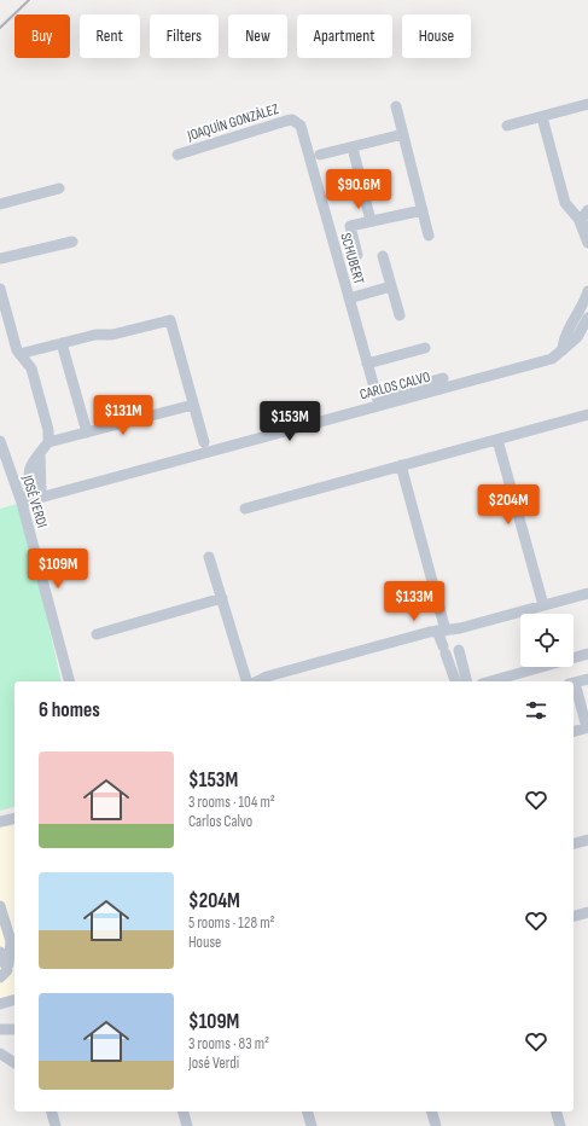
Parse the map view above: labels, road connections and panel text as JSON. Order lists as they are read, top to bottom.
{
  "streets": {
    "street": [
      "JOAQUÍN GONZÁLEZ",
      "SCHUBERT",
      "CARLOS CALVO",
      "JOSÉ VERDI"
    ]
  },
  "crossings": [
    ["JOAQUÍN GONZÁLEZ", "SCHUBERT"],
    ["SCHUBERT", "CARLOS CALVO"],
    ["CARLOS CALVO", "JOSÉ VERDI"]
  ],
  "page": {
    "chip": [
      "Buy",
      "Rent",
      "Filters",
      "New",
      "Apartment",
      "House"
    ],
    "price": [
      "$90.6M",
      "$131M",
      "$153M",
      "$204M",
      "$109M",
      "$133M"
    ],
    "heading": "6 homes",
    "list": [
      {
        "name": "$153M",
        "note": "3 rooms · 104 m² · Carlos Calvo"
      },
      {
        "name": "$204M",
        "note": "5 rooms · 128 m² · House"
      },
      {
        "name": "$109M",
        "note": "3 rooms · 83 m² · José Verdi"
      }
    ]
  }
}
